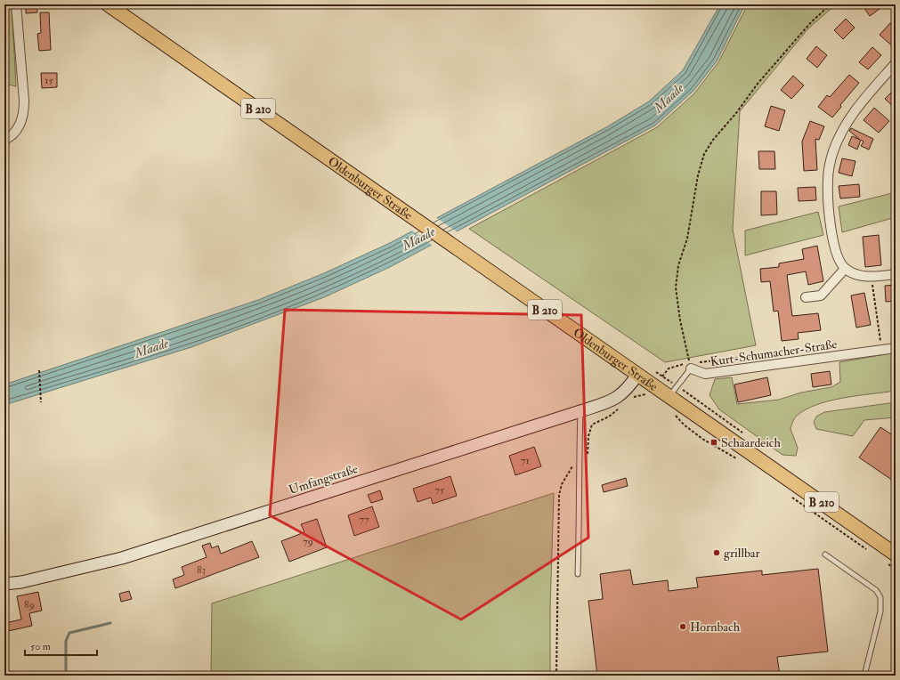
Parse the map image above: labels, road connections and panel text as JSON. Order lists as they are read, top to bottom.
{
  "streets": {
    "main road": ["B 210", "Oldenburger Straße"],
    "street": ["Kurt-Schumacher-Straße", "Umfangstraße"]
  },
  "crossings": [
    ["Oldenburger Straße", "Umfangstraße"]
  ],
  "water": ["Maade"],
  "places": {
    "transit": ["Schaardeich"],
    "other": ["grillbar", "Hornbach"]
  },
  "house_numbers": [
    "15",
    "71",
    "75",
    "77",
    "79",
    "83",
    "89"
  ],
  "scale_bar": "50 m"
}
